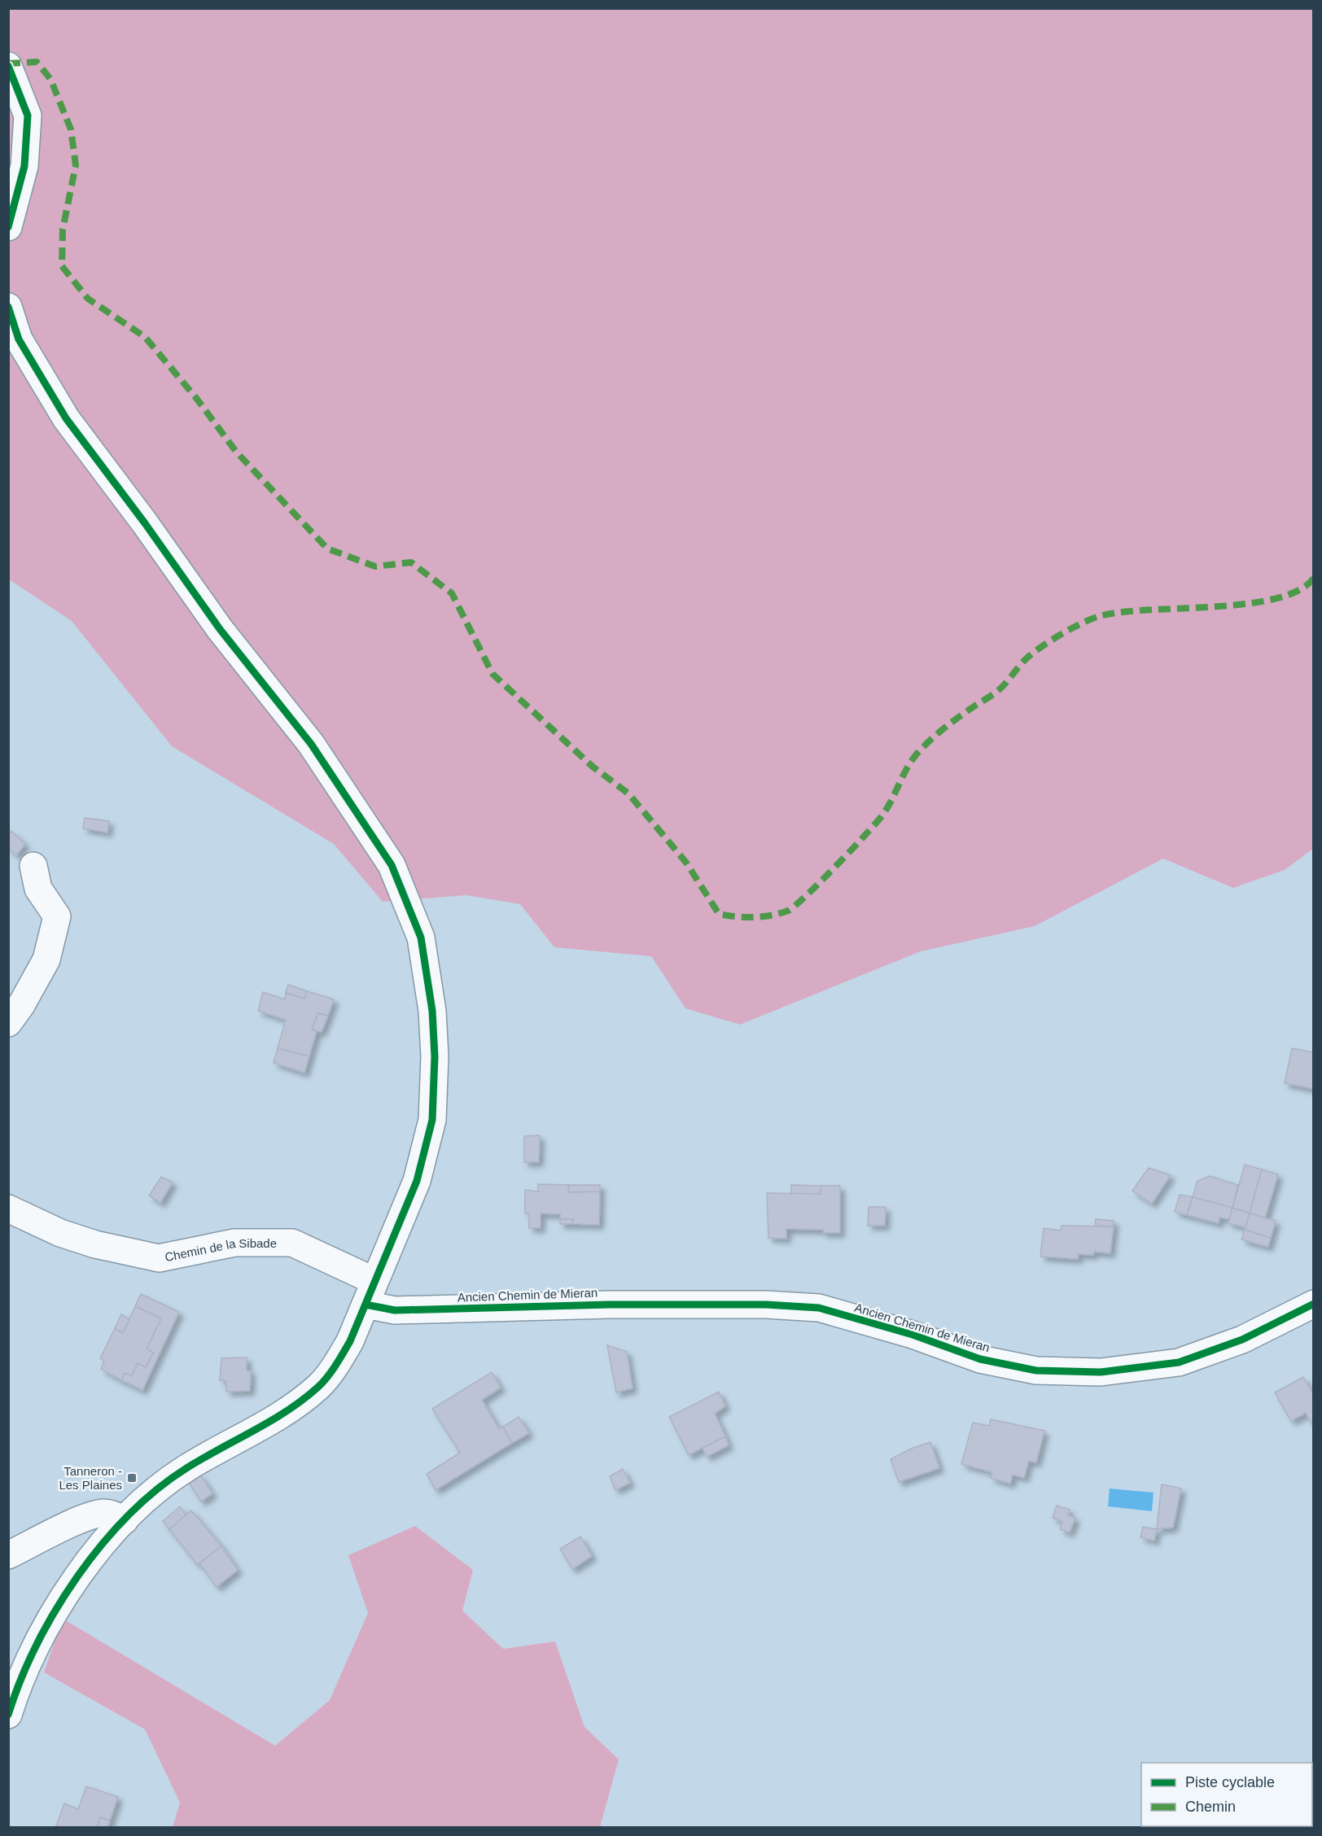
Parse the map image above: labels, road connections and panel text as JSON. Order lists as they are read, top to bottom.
{
  "streets": {
    "street": ["Chemin de la Sibade", "Ancien Chemin de Mieran"]
  },
  "crossings": [
    ["Chemin de la Sibade", "Ancien Chemin de Mieran"]
  ],
  "places": {
    "transit": ["Tanneron - Les Plaines"]
  },
  "legend": ["Piste cyclable", "Chemin"]
}
